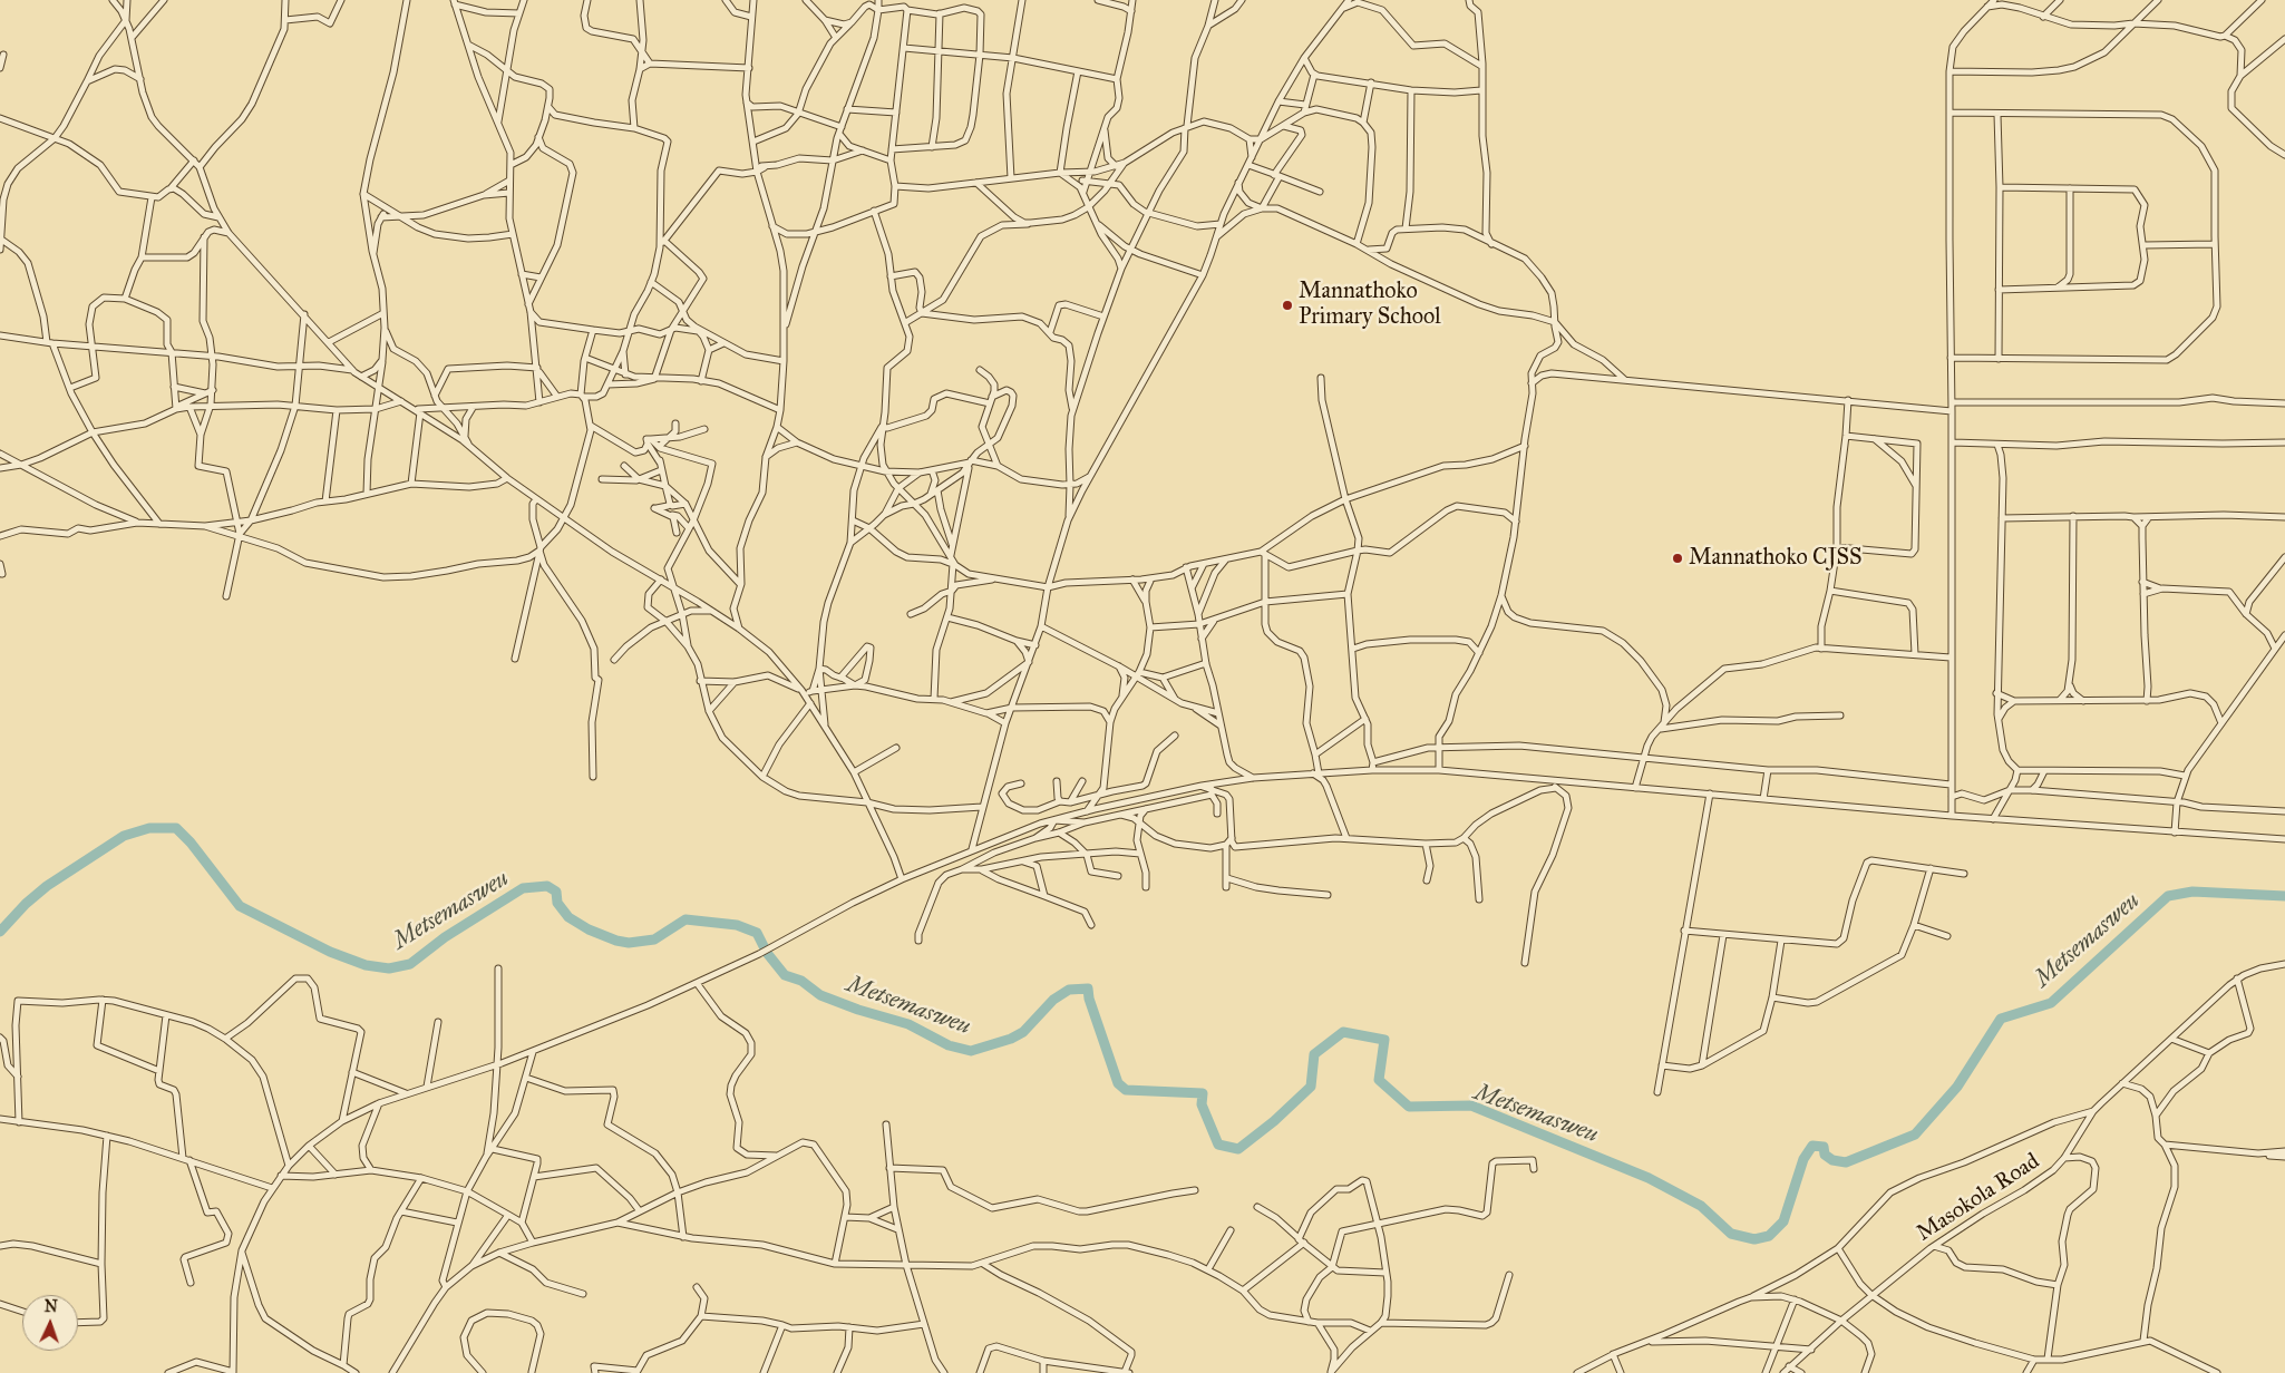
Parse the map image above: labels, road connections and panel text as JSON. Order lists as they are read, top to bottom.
{
  "streets": {
    "street": ["Masokola Road"]
  },
  "water": ["Metsemasweu"],
  "places": ["Mannathoko Primary School", "Mannathoko CJSS"],
  "north": "top"
}
